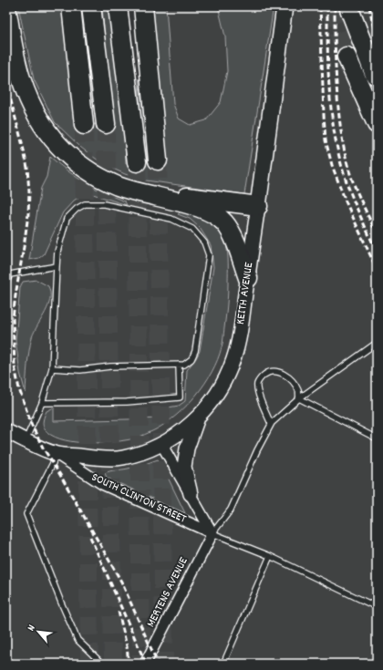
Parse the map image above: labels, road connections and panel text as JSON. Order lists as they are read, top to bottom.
{
  "streets": {
    "main road": ["KEITH AVENUE", "SOUTH CLINTON STREET"],
    "street": ["MERTENS AVENUE"]
  },
  "crossings": [
    ["KEITH AVENUE", "SOUTH CLINTON STREET"],
    ["SOUTH CLINTON STREET", "MERTENS AVENUE"]
  ],
  "north": "top left"
}
